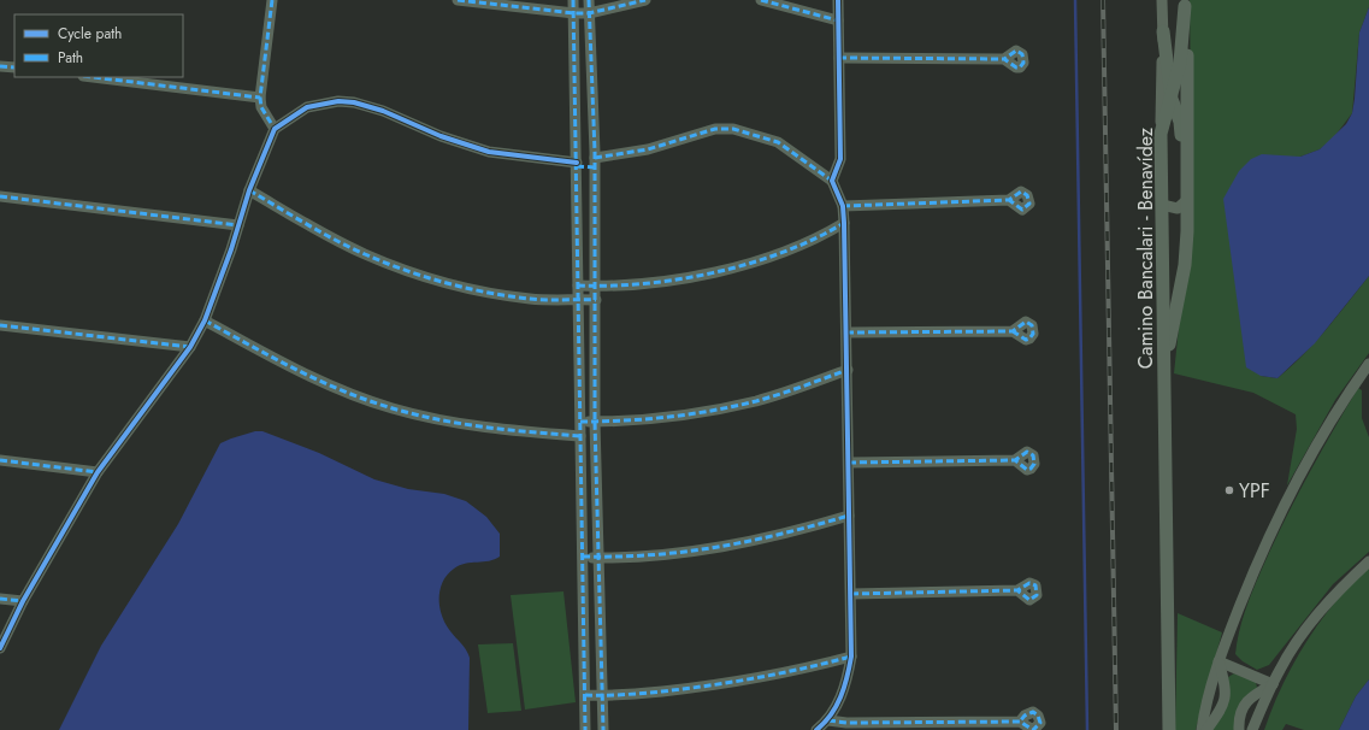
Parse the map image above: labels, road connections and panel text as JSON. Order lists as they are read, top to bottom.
{
  "streets": {
    "main road": ["Camino Bancalari - Benavídez"]
  },
  "places": ["YPF"],
  "legend": ["Cycle path", "Path"]
}
